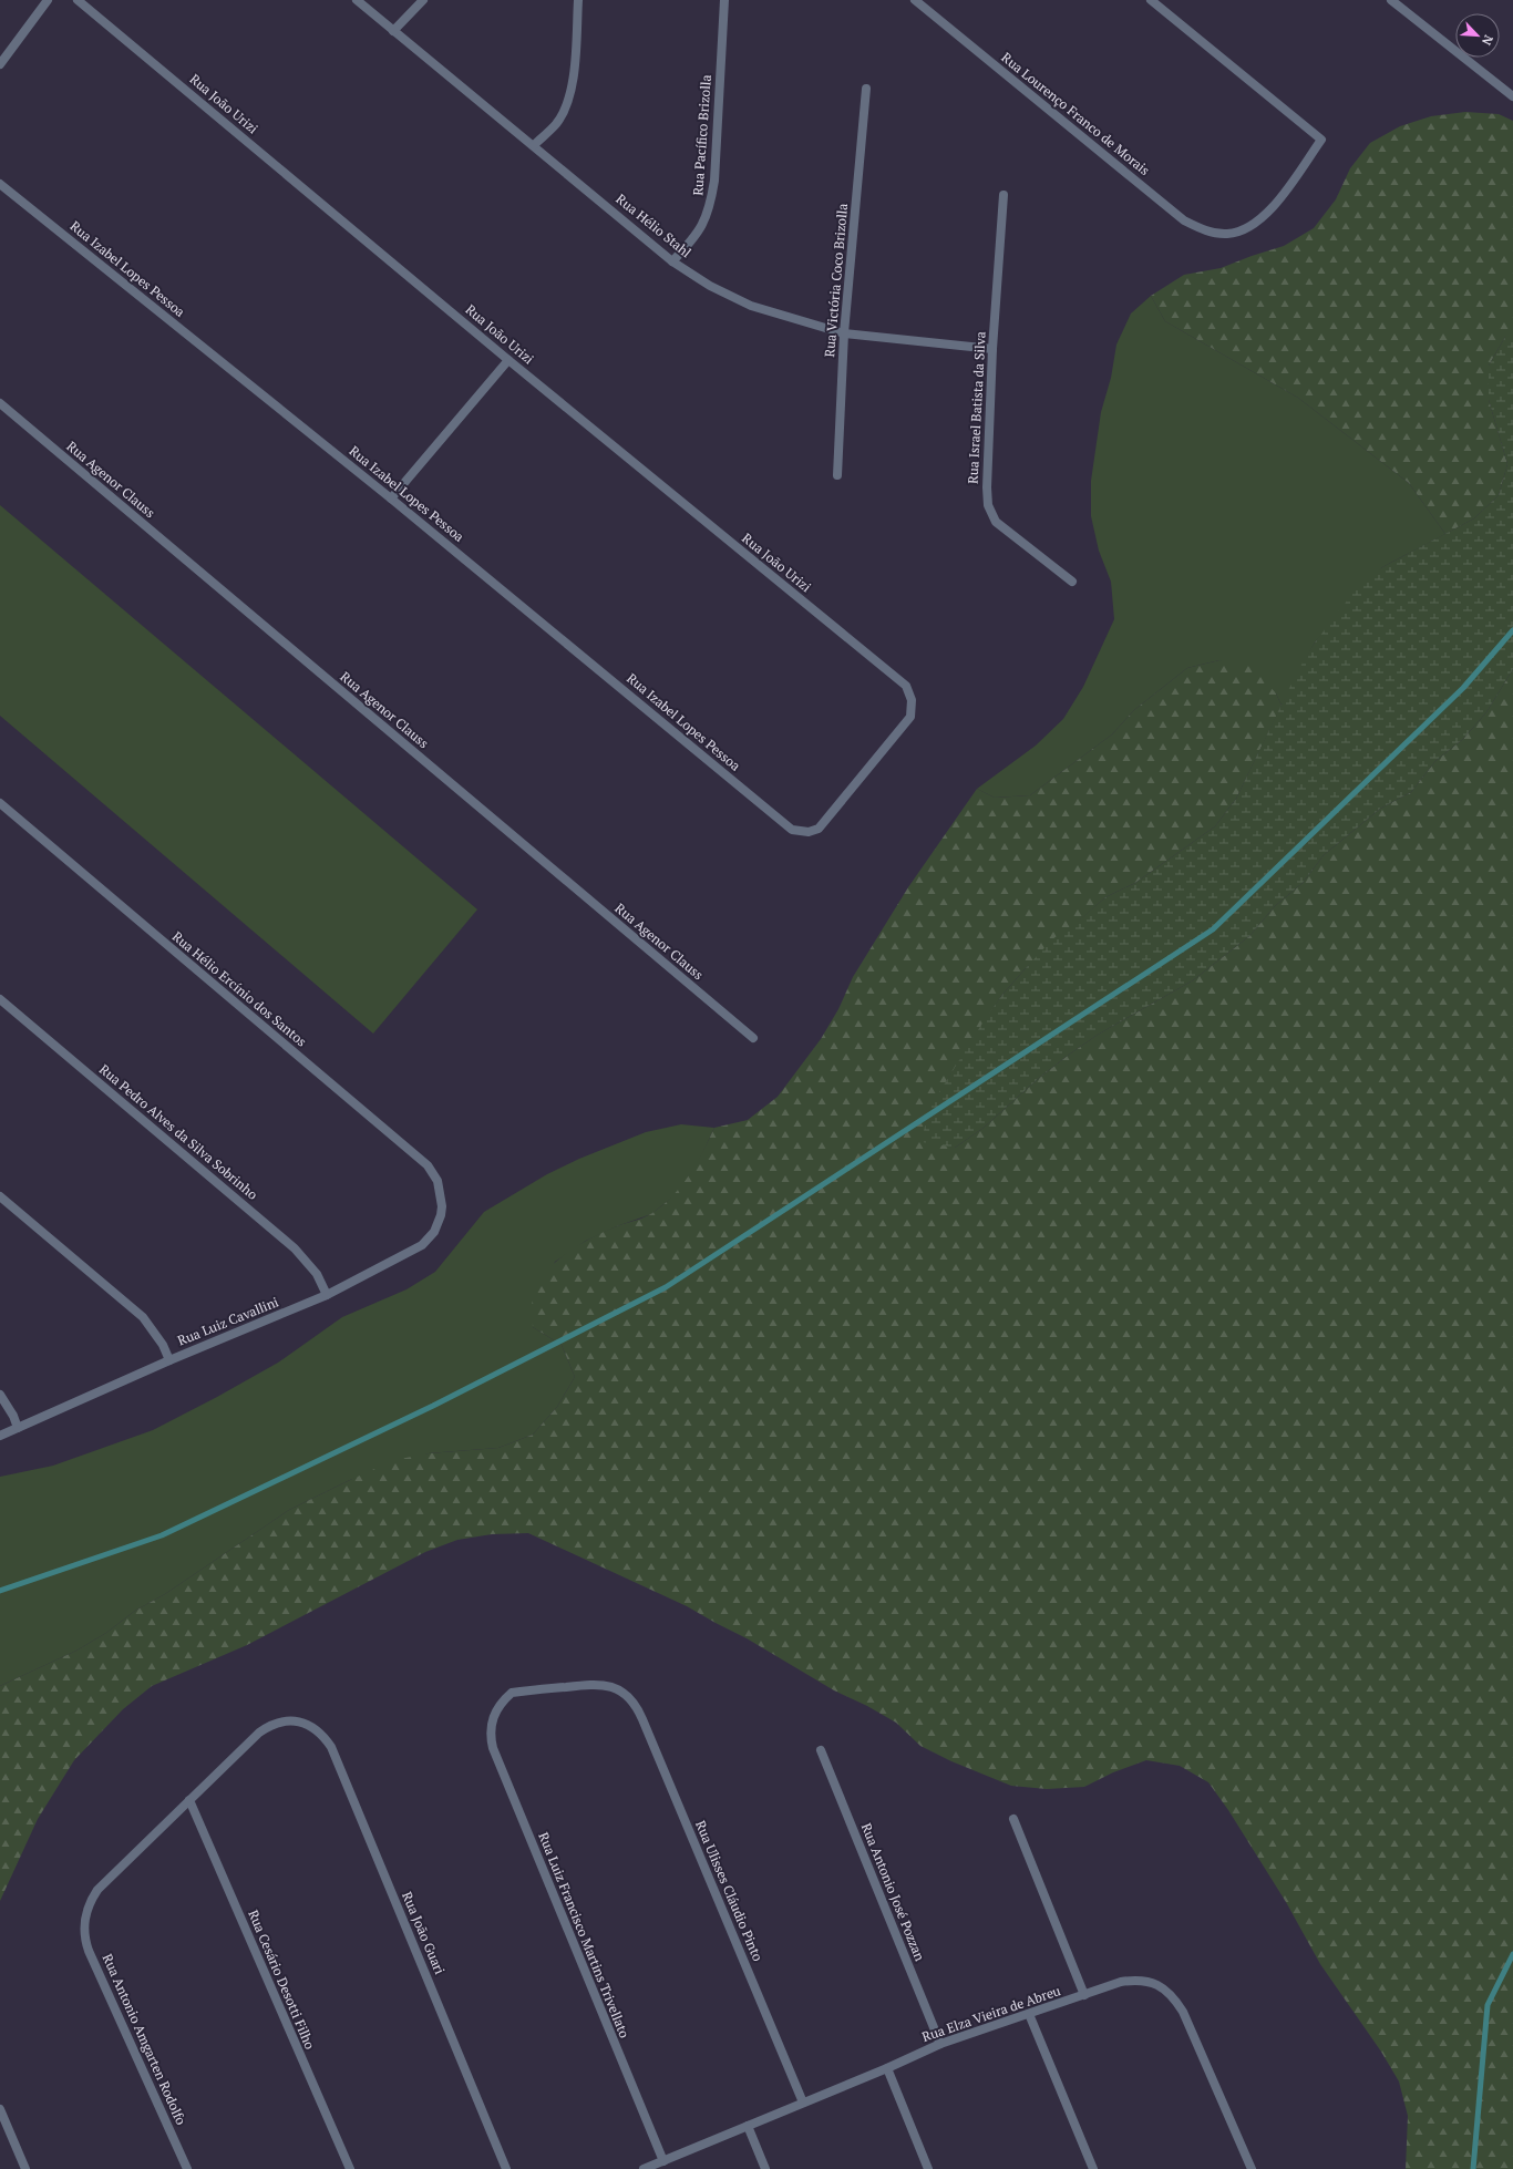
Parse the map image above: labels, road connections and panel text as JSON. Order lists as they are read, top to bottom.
{
  "streets": {
    "street": [
      "Rua João Urizi",
      "Rua Lourenço Franco de Morais",
      "Rua Pacífico Brizolla",
      "Rua Hélio Stahl",
      "Rua Izabel Lopes Pessoa",
      "Rua Victória Coco Brizolla",
      "Rua Israel Batista da Silva",
      "Rua Agenor Clauss",
      "Rua Hélio Ercínio dos Santos",
      "Rua Pedro Alves da Silva Sobrinho",
      "Rua Luiz Cavallini",
      "Rua Ulisses Cláudio Pinto",
      "Rua Antonio José Pozzan",
      "Rua João Guari",
      "Rua Luiz Francisco Martins Trivellato",
      "Rua Cesário Desotti Filho",
      "Rua Elza Vieira de Abreu",
      "Rua Antonio Amgarten Rodolfo"
    ]
  },
  "crossings": [
    ["Rua João Urizi", "Rua Izabel Lopes Pessoa"],
    ["Rua Pacífico Brizolla", "Rua Hélio Stahl"],
    ["Rua Hélio Stahl", "Rua Victória Coco Brizolla"],
    ["Rua Hélio Stahl", "Rua Israel Batista da Silva"],
    ["Rua Hélio Ercínio dos Santos", "Rua Luiz Cavallini"],
    ["Rua Pedro Alves da Silva Sobrinho", "Rua Luiz Cavallini"],
    ["Rua Ulisses Cláudio Pinto", "Rua Luiz Francisco Martins Trivellato"],
    ["Rua Ulisses Cláudio Pinto", "Rua Elza Vieira de Abreu"],
    ["Rua Antonio José Pozzan", "Rua Elza Vieira de Abreu"],
    ["Rua João Guari", "Rua Cesário Desotti Filho"],
    ["Rua João Guari", "Rua Antonio Amgarten Rodolfo"],
    ["Rua Luiz Francisco Martins Trivellato", "Rua Elza Vieira de Abreu"],
    ["Rua Cesário Desotti Filho", "Rua Antonio Amgarten Rodolfo"]
  ],
  "north": "bottom right"
}
